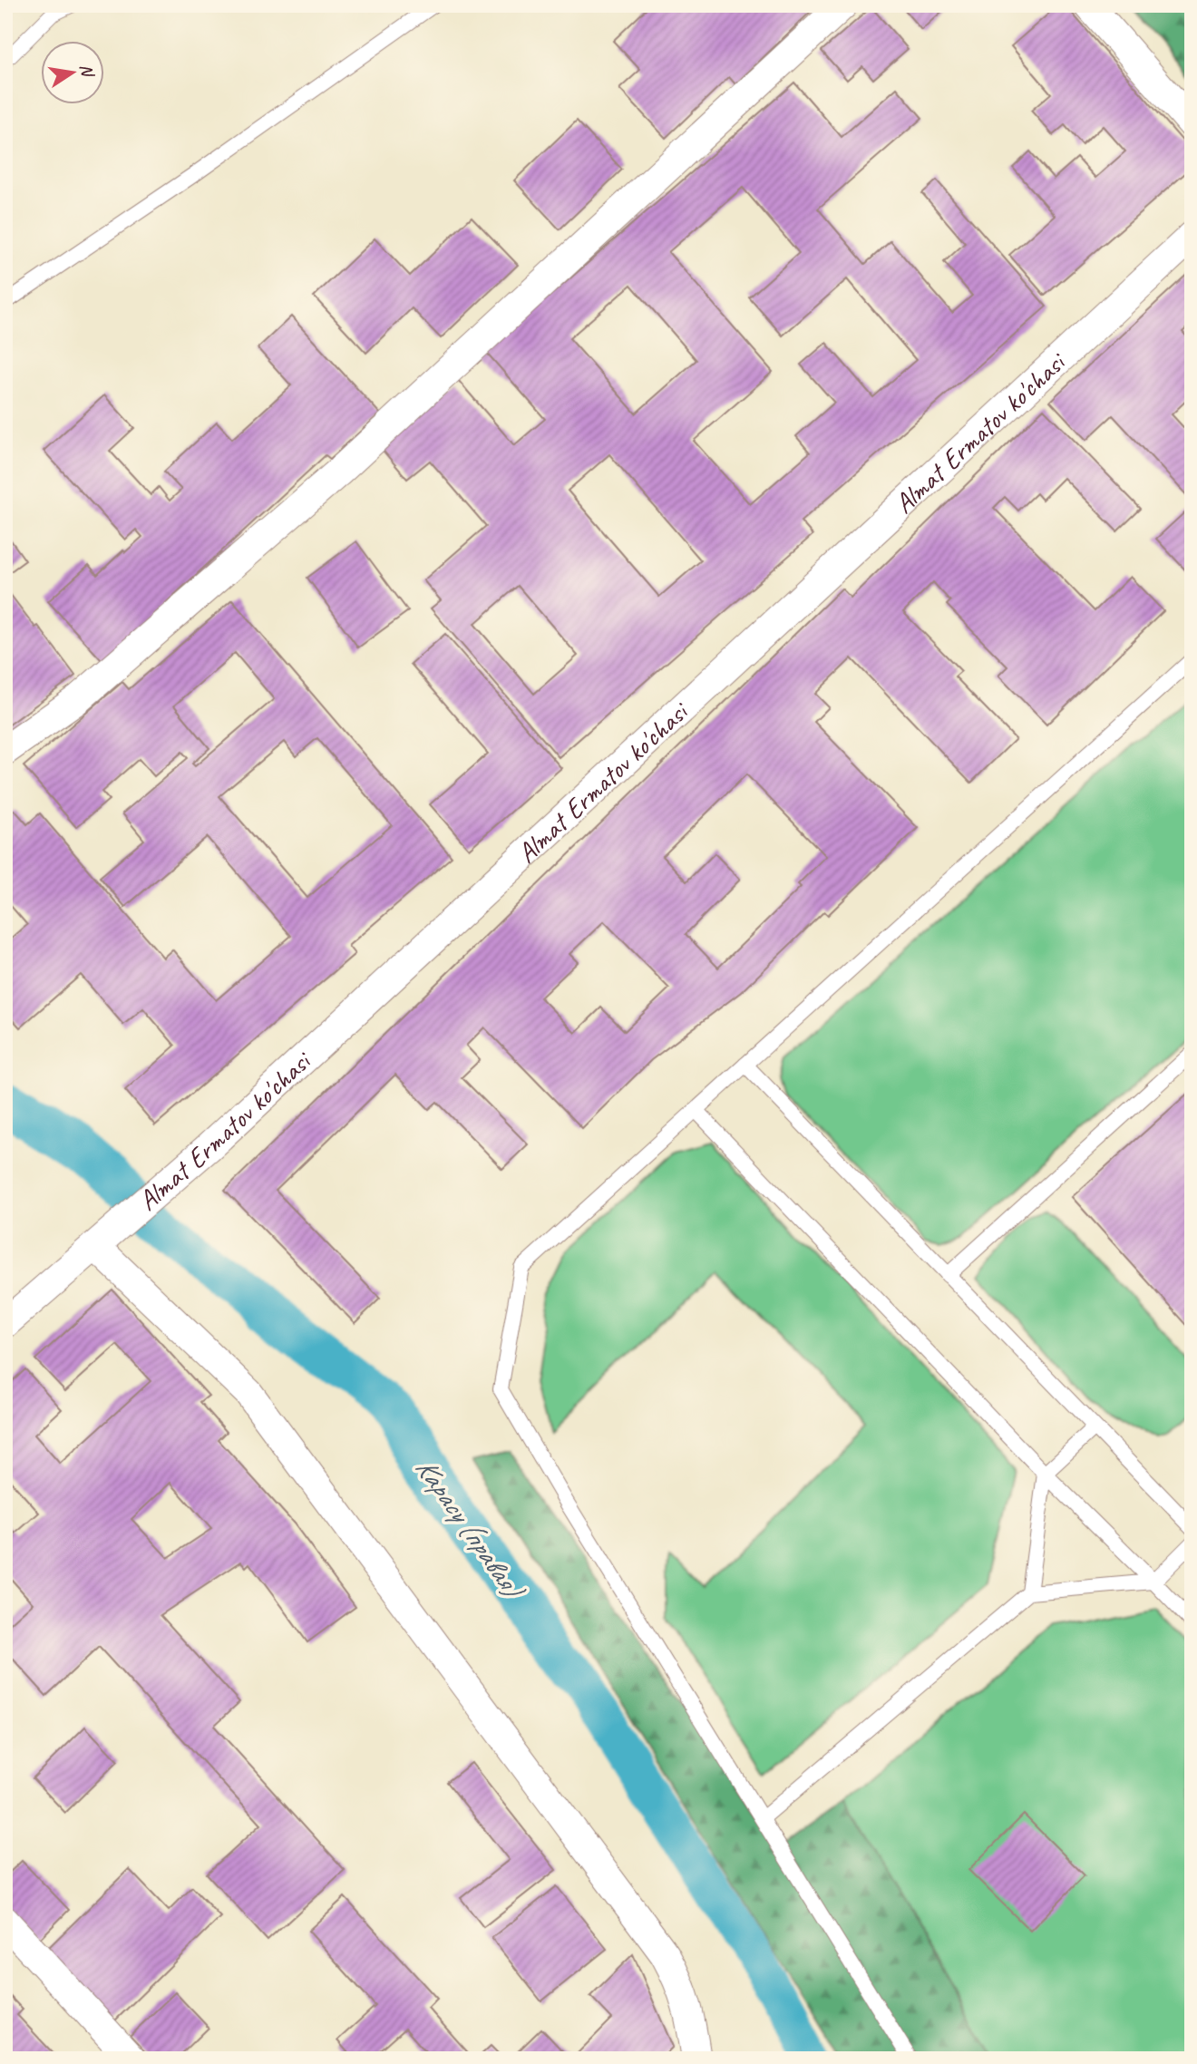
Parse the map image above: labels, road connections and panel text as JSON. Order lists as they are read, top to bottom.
{
  "streets": {
    "street": ["Almat Ermatov ko'chasi"]
  },
  "water": ["Карасу (правая)"],
  "north": "right"
}
